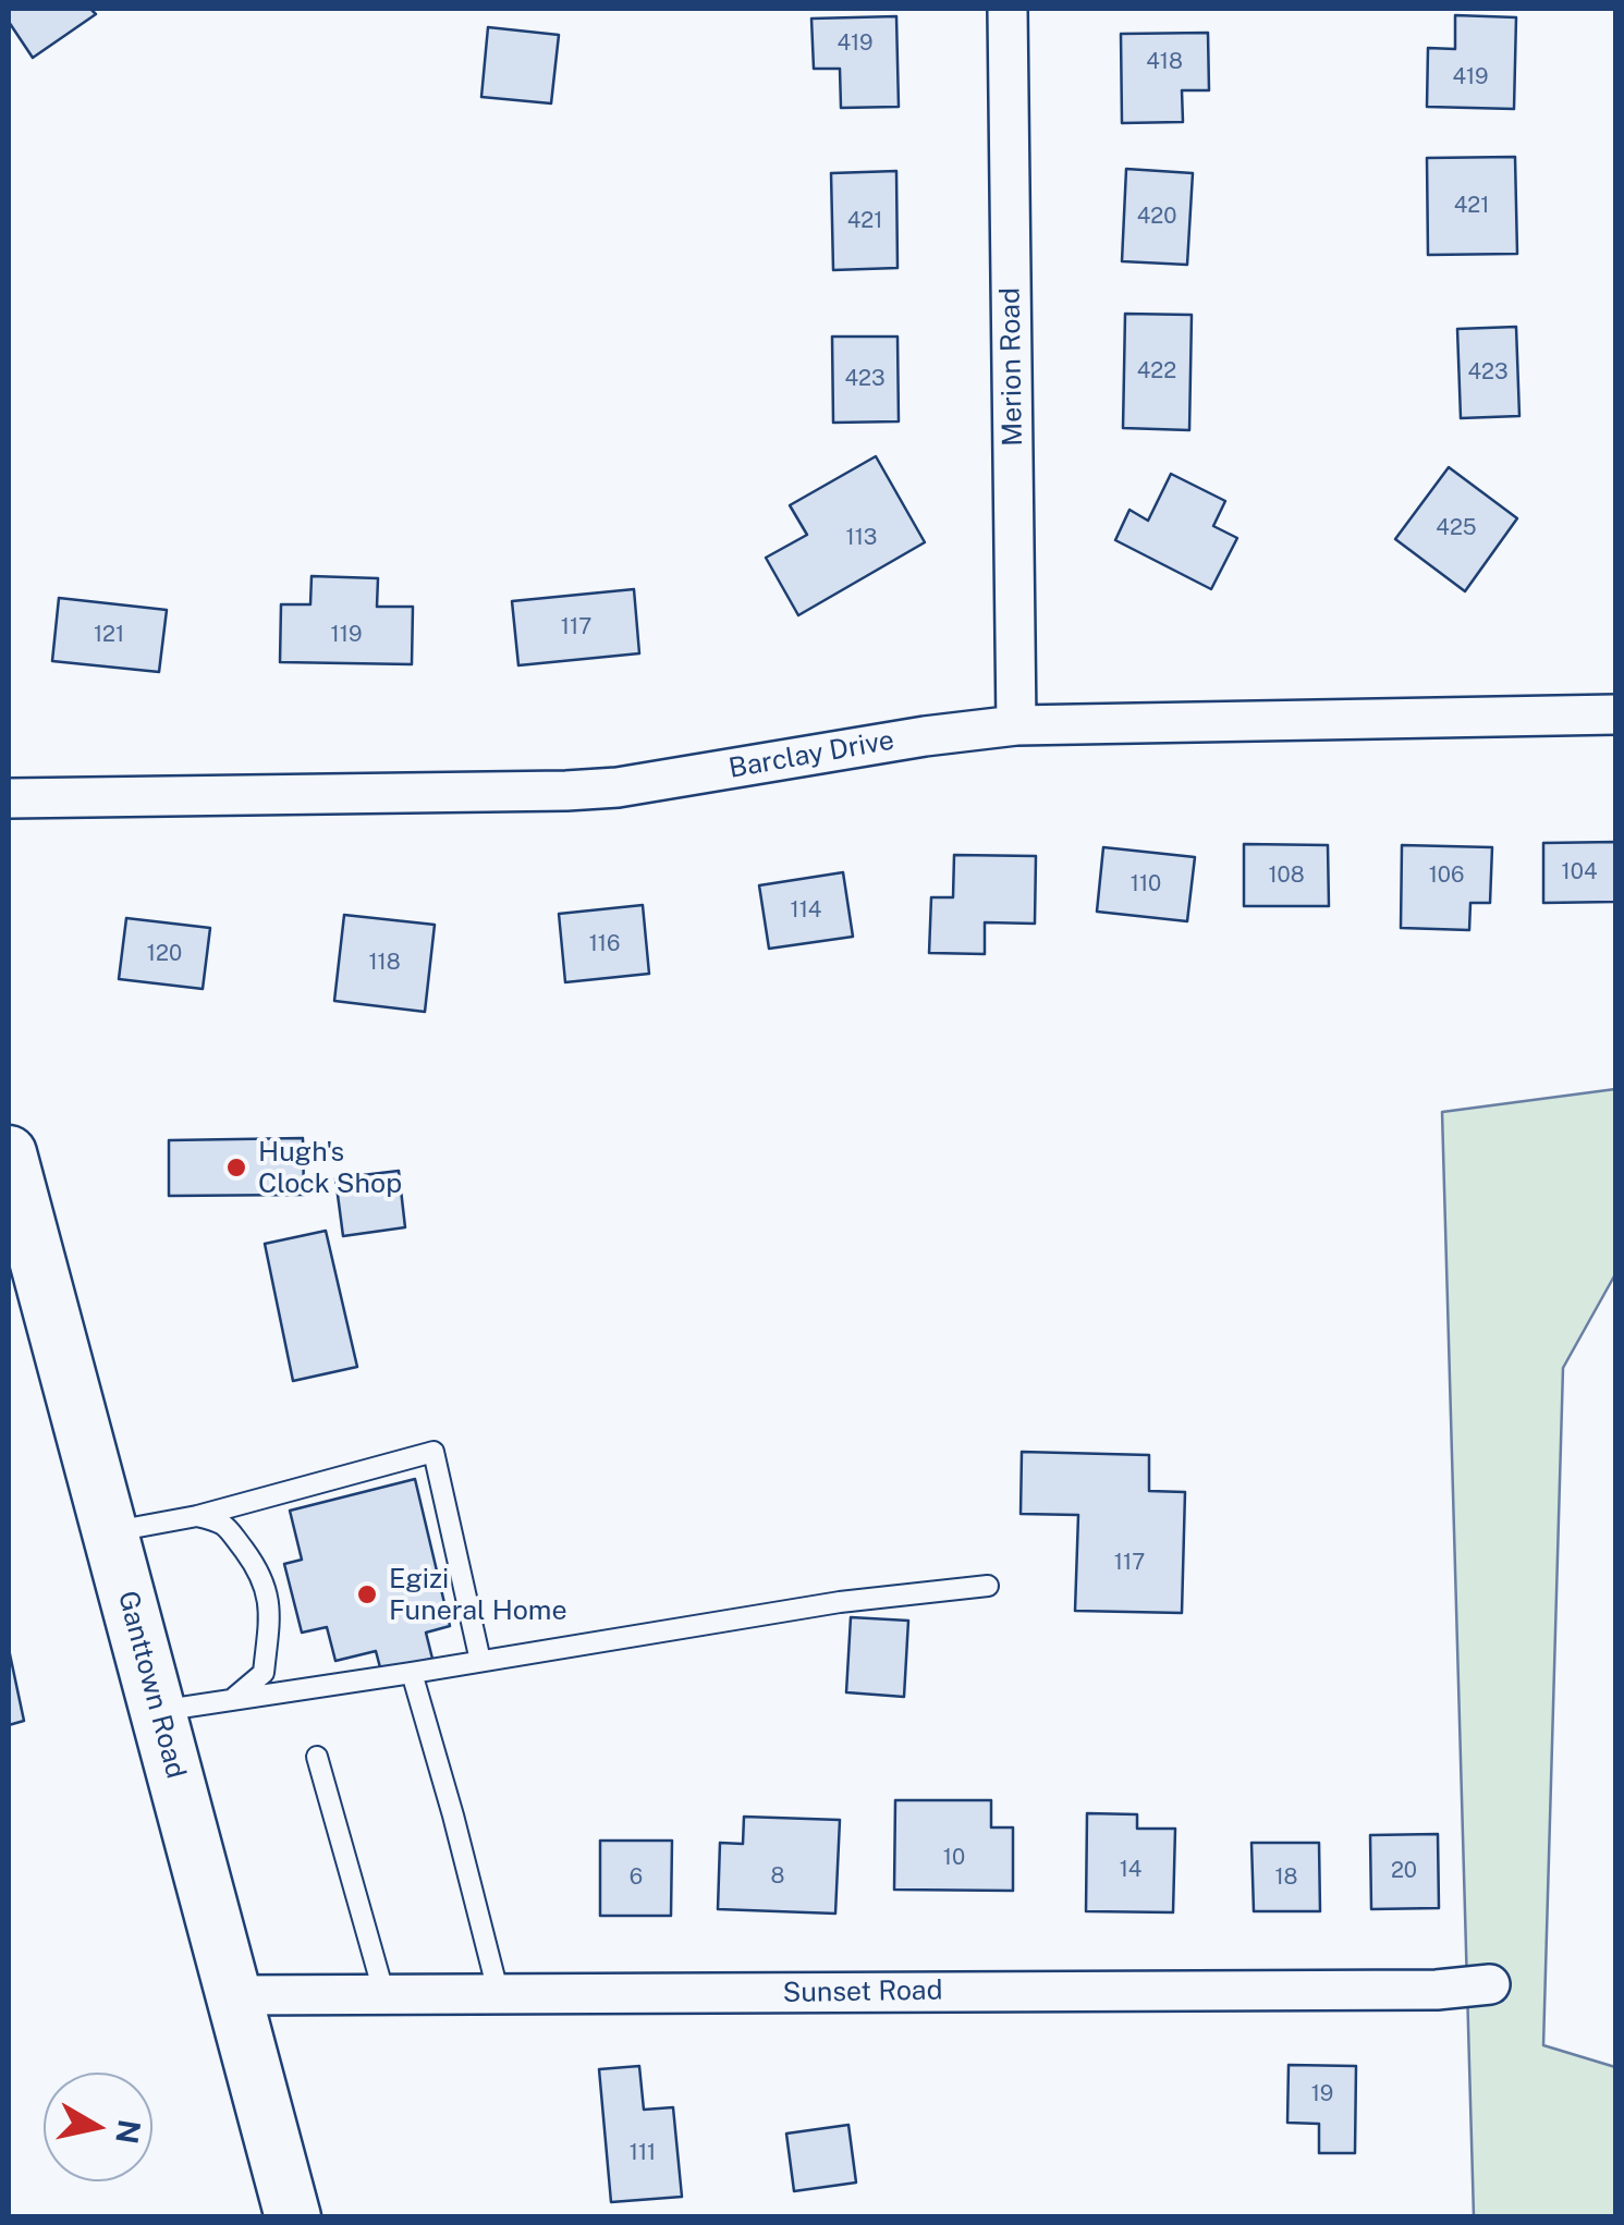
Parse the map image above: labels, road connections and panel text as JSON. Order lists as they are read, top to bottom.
{
  "streets": {
    "street": [
      "Merion Road",
      "Barclay Drive",
      "Ganttown Road",
      "Sunset Road"
    ]
  },
  "crossings": [
    ["Merion Road", "Barclay Drive"],
    ["Ganttown Road", "Sunset Road"]
  ],
  "places": ["Hugh's Clock Shop", "Egizi Funeral Home"],
  "house_numbers": [
    "419",
    "418",
    "419",
    "421",
    "420",
    "421",
    "422",
    "423",
    "423",
    "425",
    "113",
    "117",
    "121",
    "119",
    "104",
    "108",
    "106",
    "110",
    "114",
    "116",
    "120",
    "118",
    "117",
    "10",
    "14",
    "20",
    "8",
    "6",
    "18",
    "19",
    "111"
  ],
  "north": "right"
}
